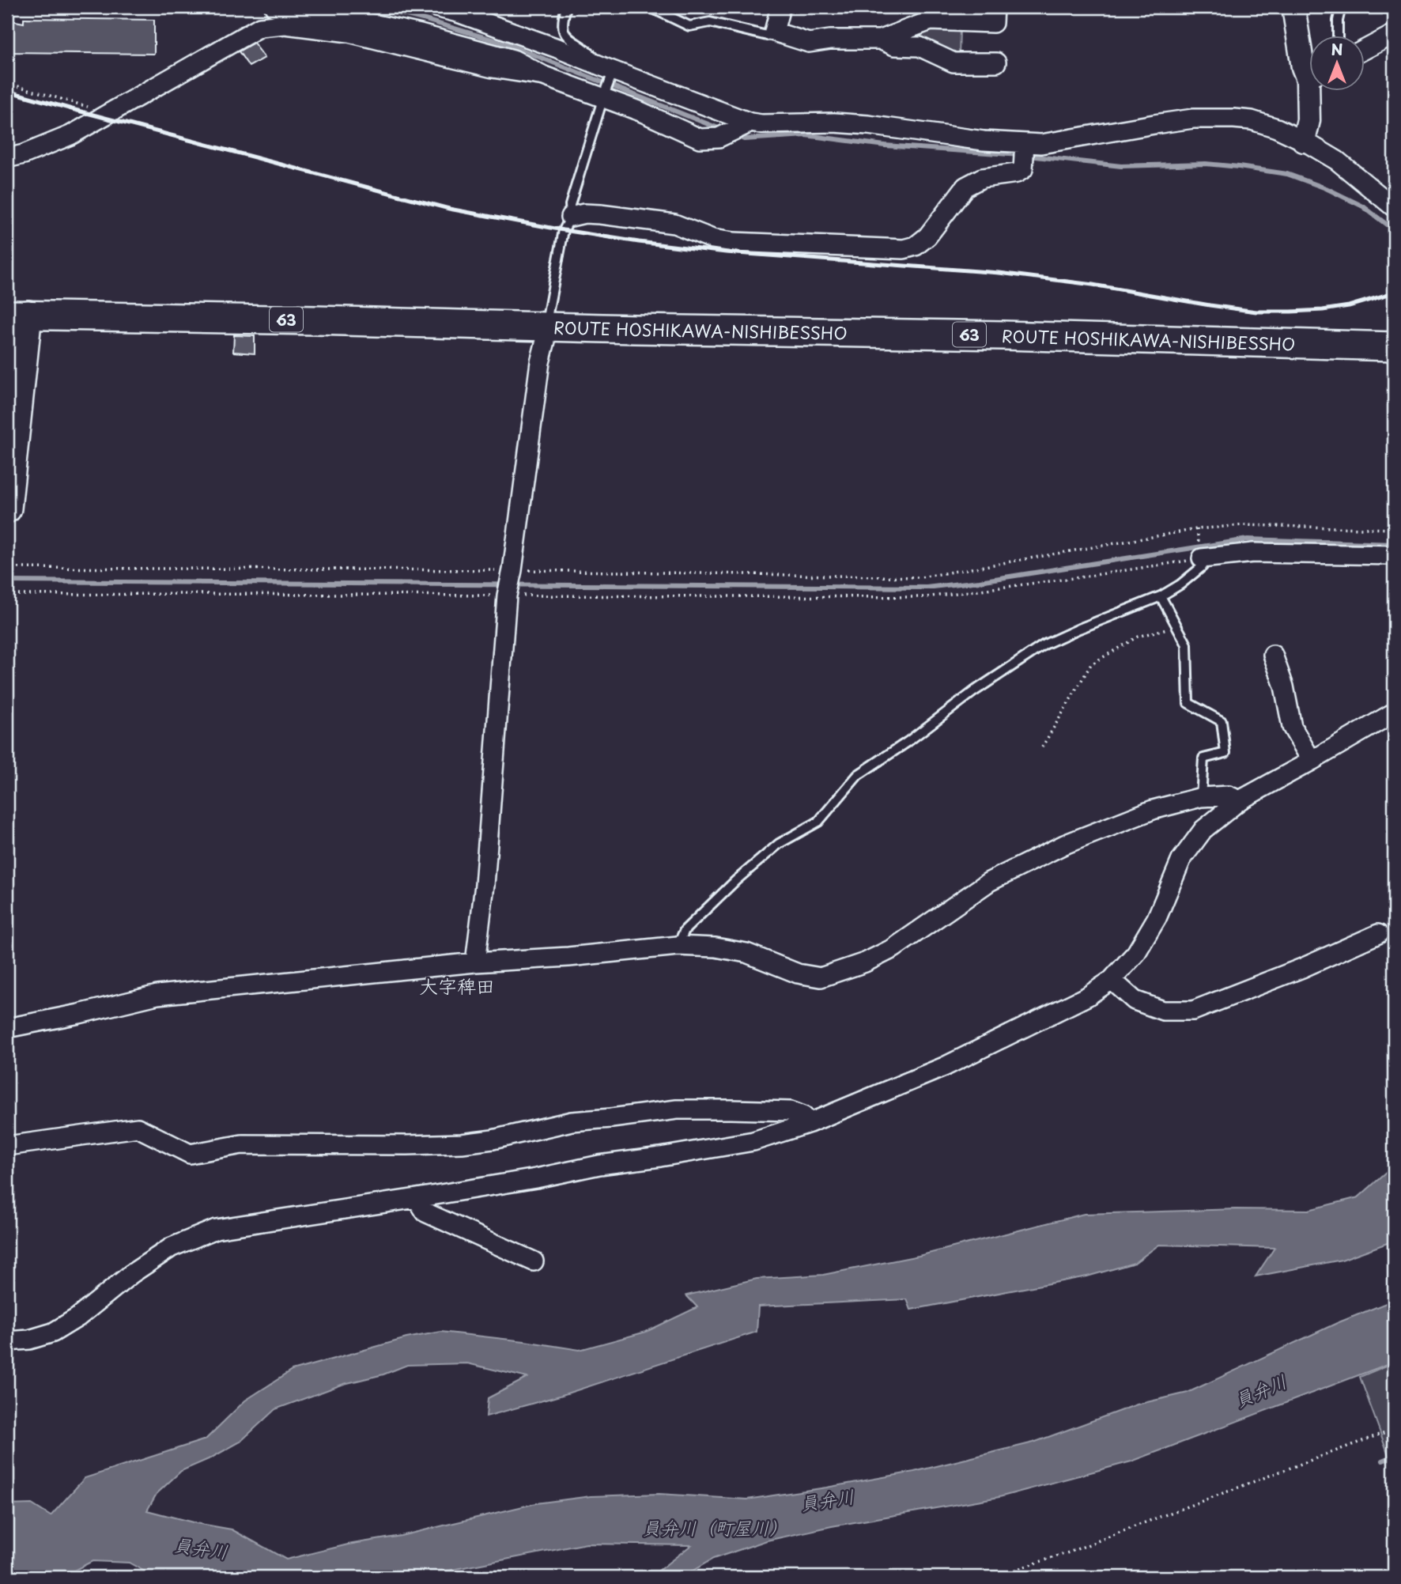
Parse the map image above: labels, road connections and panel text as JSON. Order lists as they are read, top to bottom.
{
  "streets": {
    "main road": ["63", "ROUTE HOSHIKAWA-NISHIBESSHO"]
  },
  "districts": ["大字稗田"],
  "water": ["員弁川", "員弁川（町屋川）"],
  "north": "top"
}
